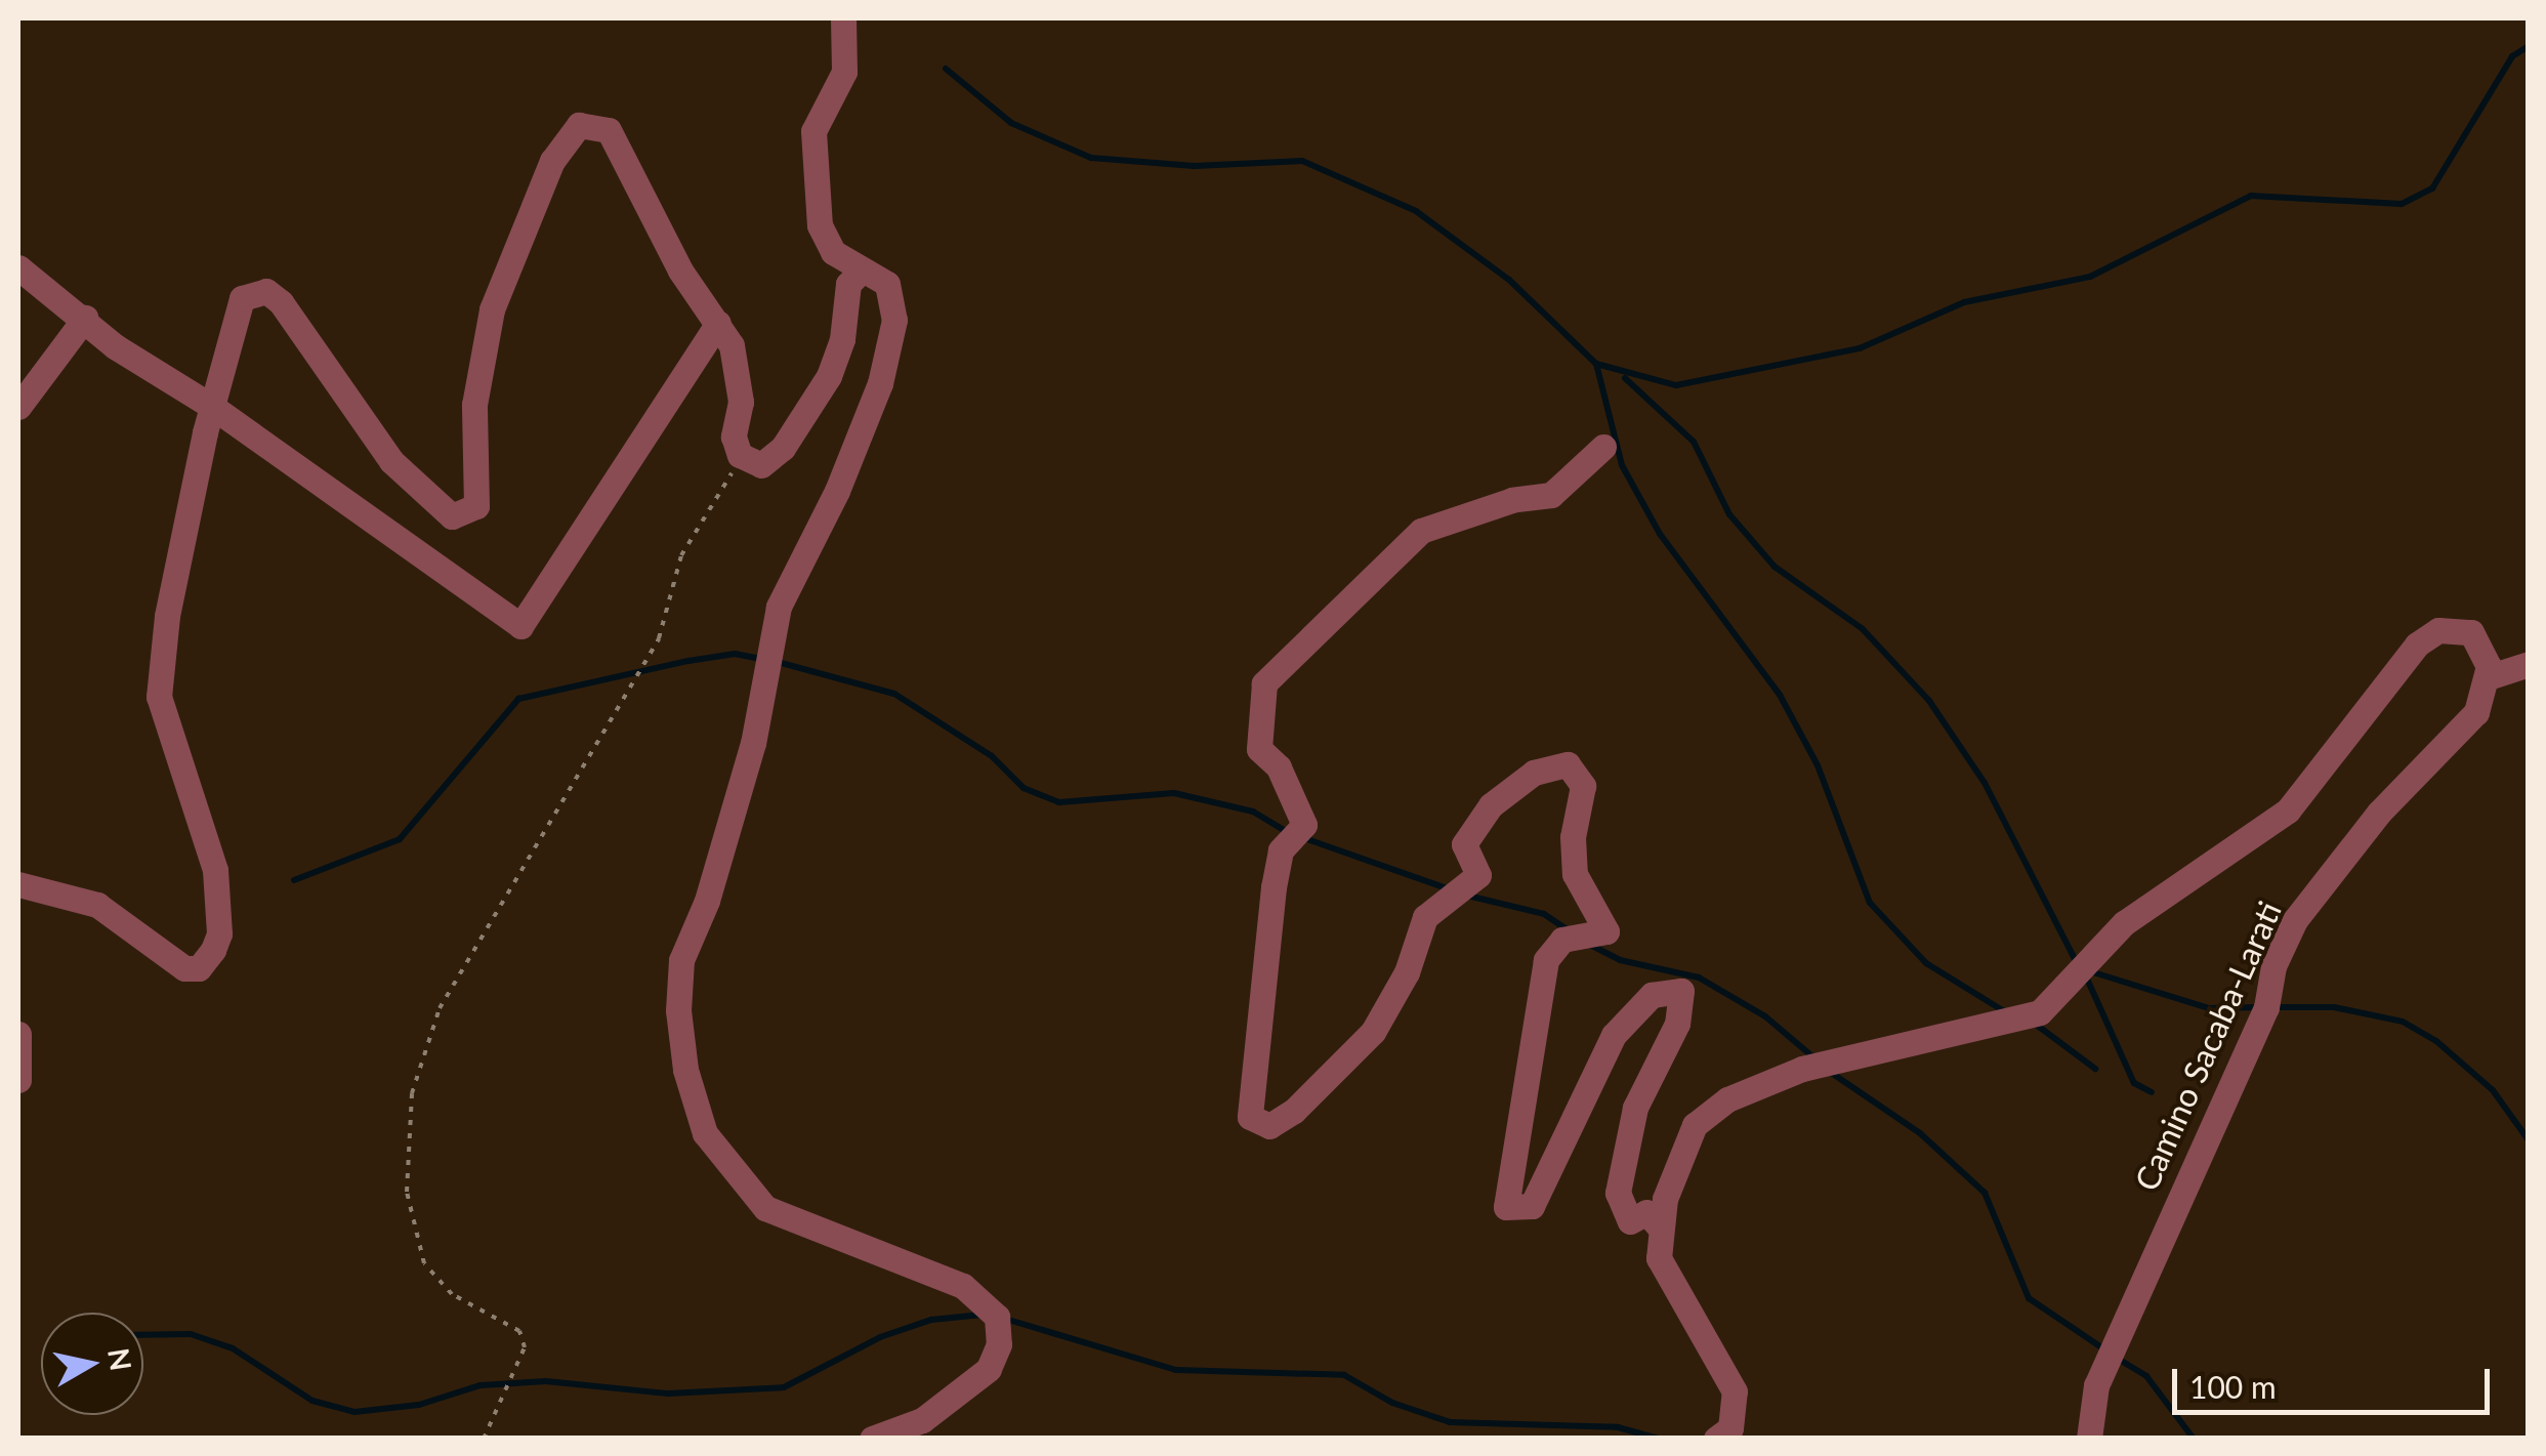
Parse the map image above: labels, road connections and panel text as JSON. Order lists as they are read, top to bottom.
{
  "streets": {
    "street": ["Camino Sacaba-Larati"]
  },
  "scale_bar": "100 m",
  "north": "right"
}
